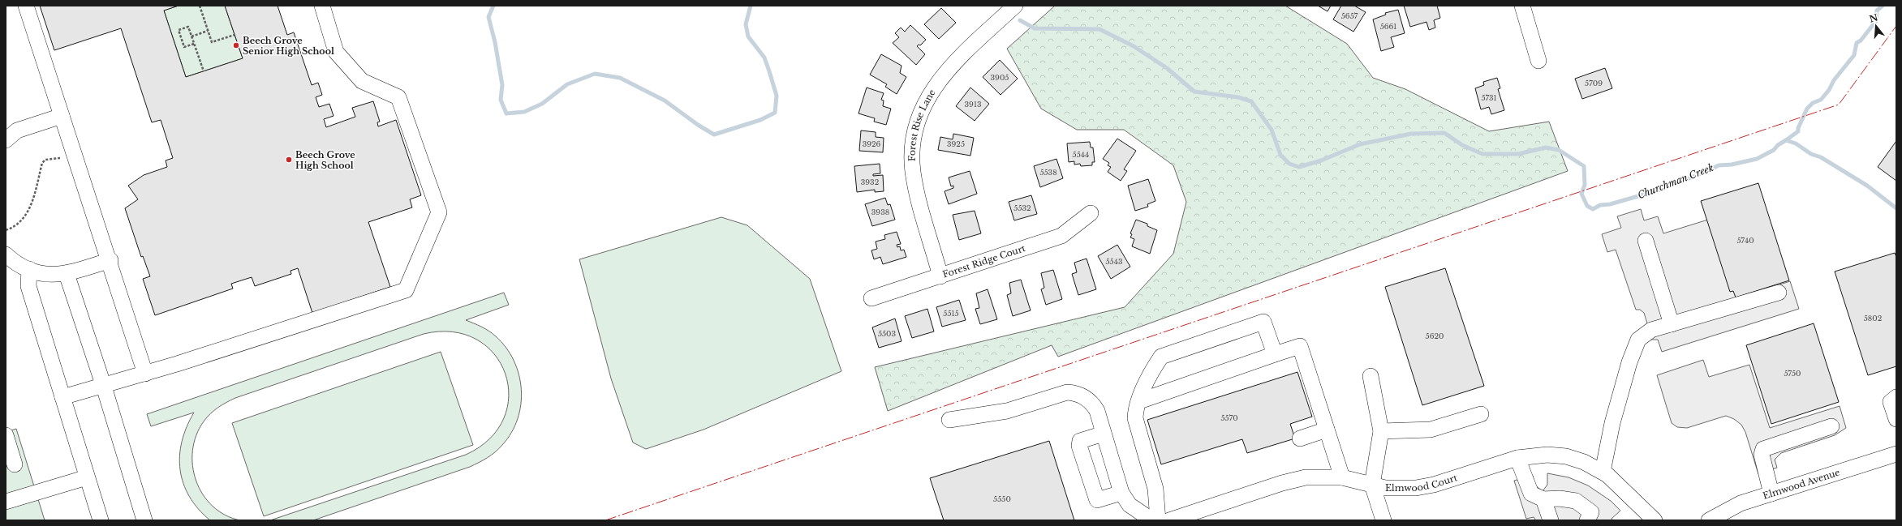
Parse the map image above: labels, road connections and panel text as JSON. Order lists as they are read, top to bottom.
{
  "streets": {
    "street": [
      "Forest Rise Lane",
      "Forest Ridge Court",
      "Elmwood Court",
      "Elmwood Avenue"
    ]
  },
  "crossings": [
    ["Forest Rise Lane", "Forest Ridge Court"]
  ],
  "water": ["Churchman Creek"],
  "places": ["Beech Grove Senior High School", "Beech Grove High School"],
  "house_numbers": [
    "5657",
    "5661",
    "3905",
    "5709",
    "5731",
    "3913",
    "3926",
    "3925",
    "5544",
    "5538",
    "3932",
    "5532",
    "3938",
    "5740",
    "5543",
    "5515",
    "5802",
    "5503",
    "5620",
    "5750",
    "5570",
    "5550"
  ],
  "north": "top"
}
